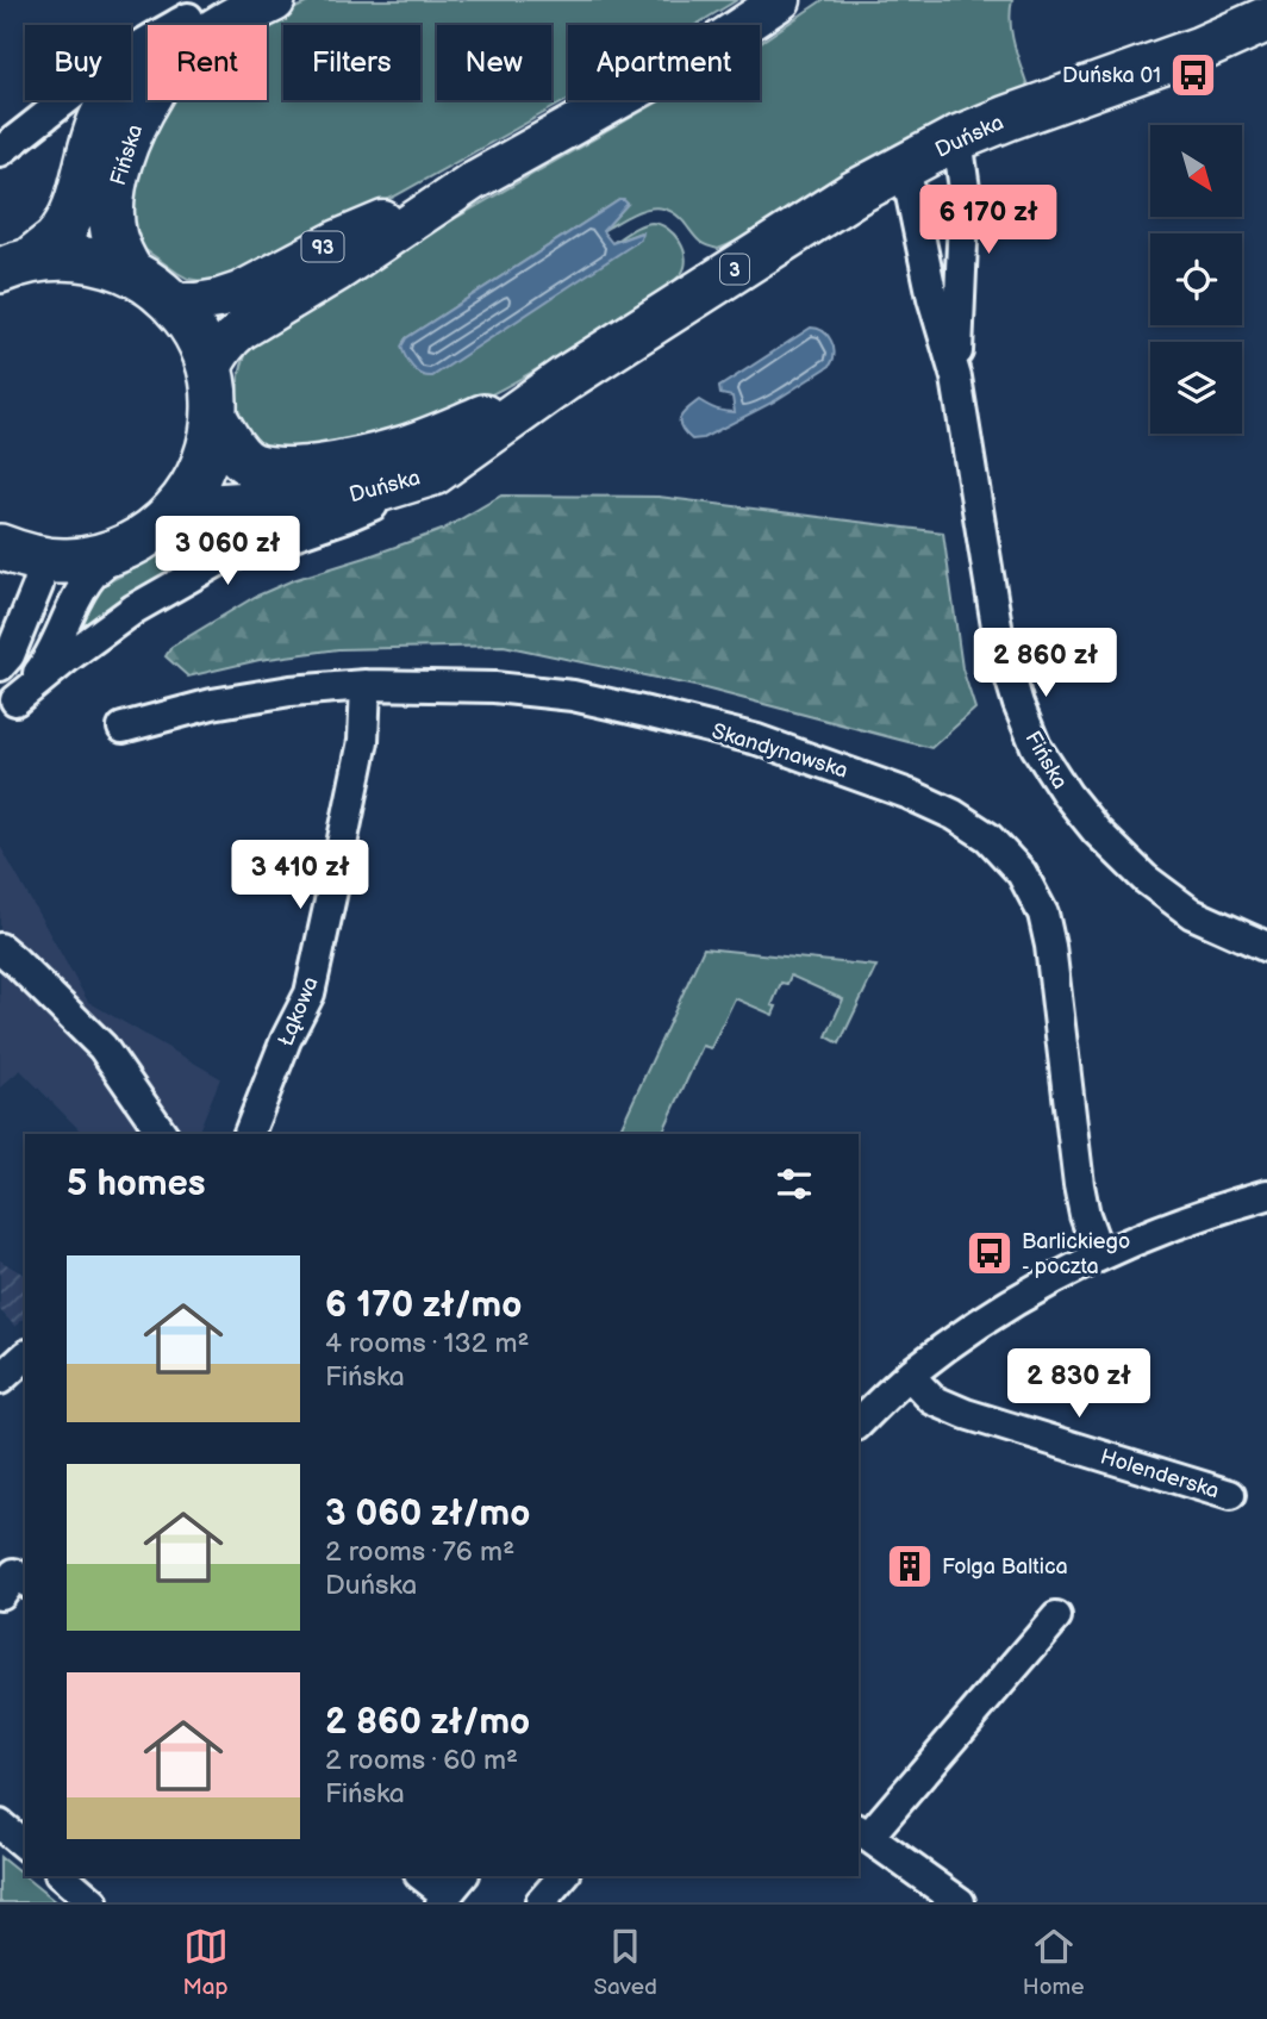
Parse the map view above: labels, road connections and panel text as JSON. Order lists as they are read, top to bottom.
{
  "streets": {
    "highway": ["Duńska", "Fińska", "3"],
    "main road": ["93"],
    "street": ["Skandynawska", "Łąkowa", "Holenderska"]
  },
  "crossings": [
    ["Duńska", "Fińska"],
    ["Duńska", "3"],
    ["Fińska", "3"],
    ["93", "3"],
    ["Skandynawska", "Łąkowa"]
  ],
  "places": {
    "bus stop": ["Duńska 01", "Barlickiego - poczta"],
    "building": ["Folga Baltica"]
  },
  "north": "bottom right",
  "page": {
    "chip": [
      "Buy",
      "Rent",
      "Filters",
      "New",
      "Apartment"
    ],
    "price": [
      "6 170 zł",
      "3 060 zł",
      "2 860 zł",
      "3 410 zł",
      "2 830 zł"
    ],
    "heading": "5 homes",
    "list": [
      {
        "name": "6 170 zł/mo",
        "note": "4 rooms · 132 m² · Fińska"
      },
      {
        "name": "3 060 zł/mo",
        "note": "2 rooms · 76 m² · Duńska"
      },
      {
        "name": "2 860 zł/mo",
        "note": "2 rooms · 60 m² · Fińska"
      }
    ],
    "tabs": ["Map", "Saved", "Home"]
  }
}
